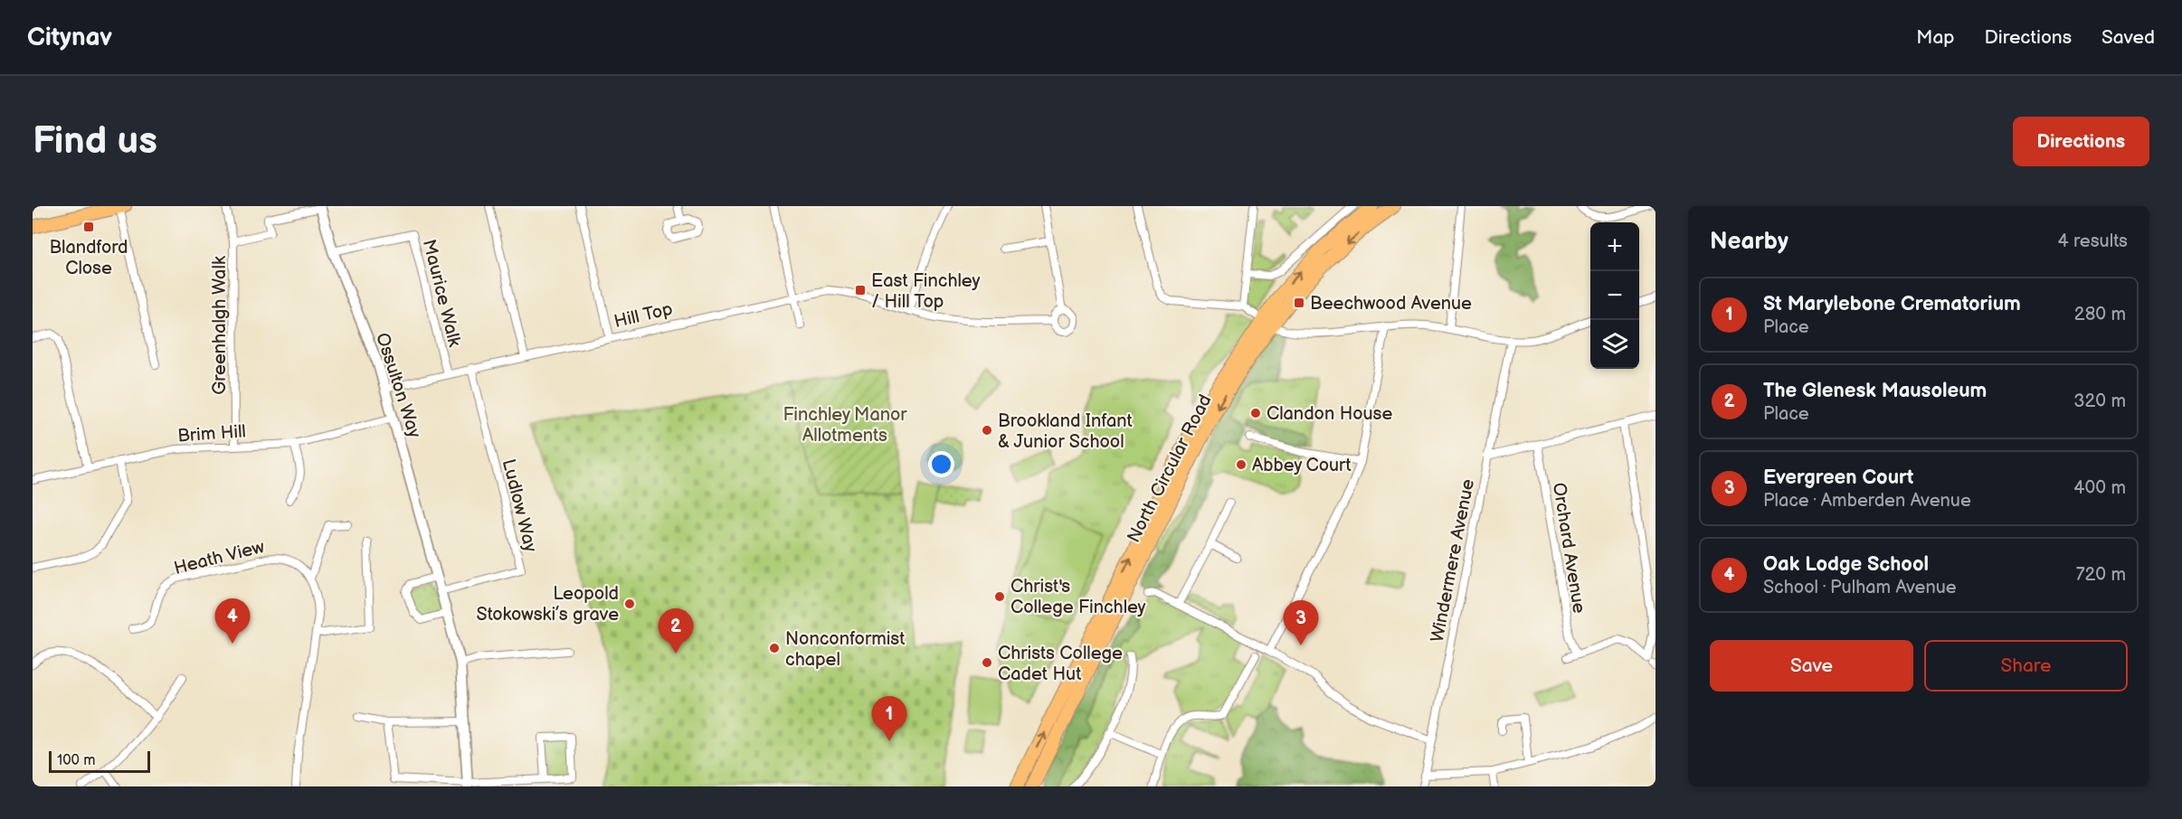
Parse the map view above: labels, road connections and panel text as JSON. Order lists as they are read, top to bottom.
{
  "streets": {
    "highway": ["North Circular Road"],
    "street": [
      "Maurice Walk",
      "Hill Top",
      "Greenhalgh Walk",
      "Ossulton Way",
      "Brim Hill",
      "Ludlow Way",
      "Orchard Avenue",
      "Heath View",
      "Windermere Avenue"
    ]
  },
  "crossings": [
    ["Maurice Walk", "Hill Top"],
    ["Maurice Walk", "Ossulton Way"],
    ["Hill Top", "Ossulton Way"],
    ["Hill Top", "Ludlow Way"],
    ["Greenhalgh Walk", "Brim Hill"],
    ["Ossulton Way", "Brim Hill"],
    ["Ossulton Way", "Ludlow Way"]
  ],
  "parks": ["Finchley Manor Allotments"],
  "places": {
    "transit": ["Blandford Close", "East Finchley / Hill Top", "Beechwood Avenue"],
    "other": [
      "Clandon House",
      "Brookland Infant & Junior School",
      "Abbey Court",
      "Christ's College Finchley",
      "Leopold Stokowski’s grave",
      "Nonconformist chapel",
      "Christs College Cadet Hut"
    ]
  },
  "scale_bar": "100 m",
  "page": {
    "header": "Citynav",
    "nav": ["Map", "Directions", "Saved"],
    "buttons": [
      "Directions",
      ["Save", "Share"]
    ],
    "title": "Find us",
    "heading": ["Nearby", "4 results"],
    "map_buttons": ["+", "−"],
    "list": [
      {
        "mark": "1",
        "name": "St Marylebone Crematorium",
        "note": "Place",
        "value": "280 m"
      },
      {
        "mark": "2",
        "name": "The Glenesk Mausoleum",
        "note": "Place",
        "value": "320 m"
      },
      {
        "mark": "3",
        "name": "Evergreen Court",
        "note": "Place · Amberden Avenue",
        "value": "400 m"
      },
      {
        "mark": "4",
        "name": "Oak Lodge School",
        "note": "School · Pulham Avenue",
        "value": "720 m"
      }
    ],
    "pins": [
      "4",
      "3",
      "2",
      "1"
    ],
    "scale": "100 m"
  }
}
